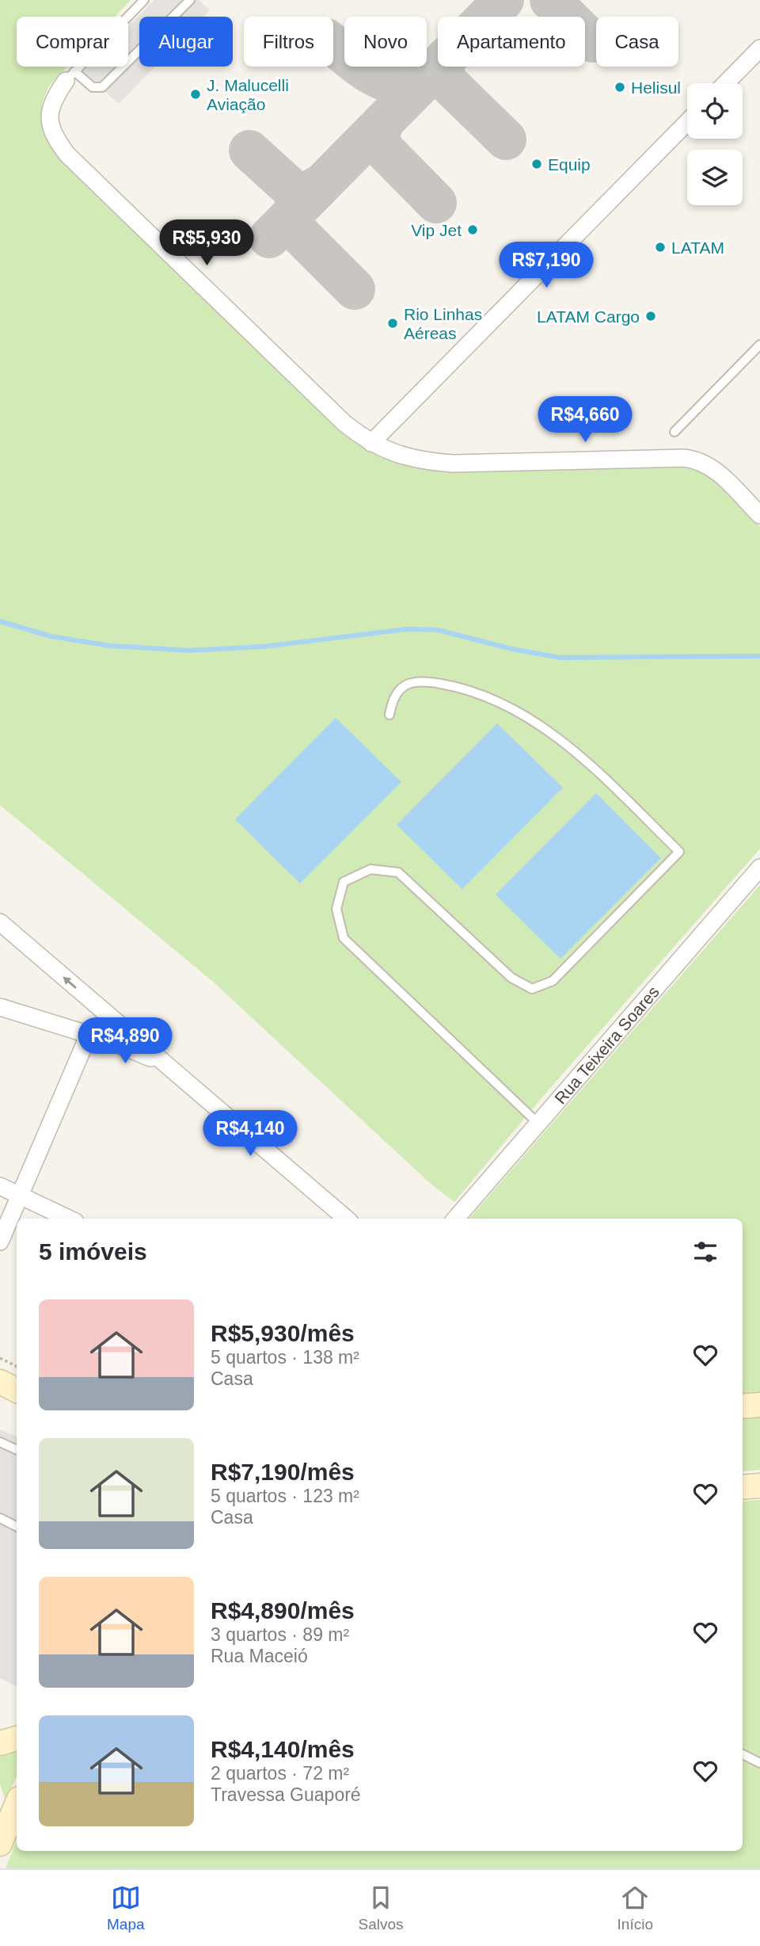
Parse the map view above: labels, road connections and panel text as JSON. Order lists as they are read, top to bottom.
{
  "streets": {
    "street": ["Rua Teixeira Soares"]
  },
  "places": [
    "Helisul",
    "J. Malucelli Aviação",
    "Equip",
    "Vip Jet",
    "LATAM",
    "LATAM Cargo",
    "Rio Linhas Aéreas"
  ],
  "page": {
    "chip": [
      "Comprar",
      "Alugar",
      "Filtros",
      "Novo",
      "Apartamento",
      "Casa"
    ],
    "price": [
      "R$5,930",
      "R$7,190",
      "R$4,660",
      "R$4,890",
      "R$4,140"
    ],
    "heading": "5 imóveis",
    "list": [
      {
        "name": "R$5,930/mês",
        "note": "5 quartos · 138 m² · Casa"
      },
      {
        "name": "R$7,190/mês",
        "note": "5 quartos · 123 m² · Casa"
      },
      {
        "name": "R$4,890/mês",
        "note": "3 quartos · 89 m² · Rua Maceió"
      },
      {
        "name": "R$4,140/mês",
        "note": "2 quartos · 72 m² · Travessa Guaporé"
      }
    ],
    "tabs": ["Mapa", "Salvos", "Início"]
  }
}
